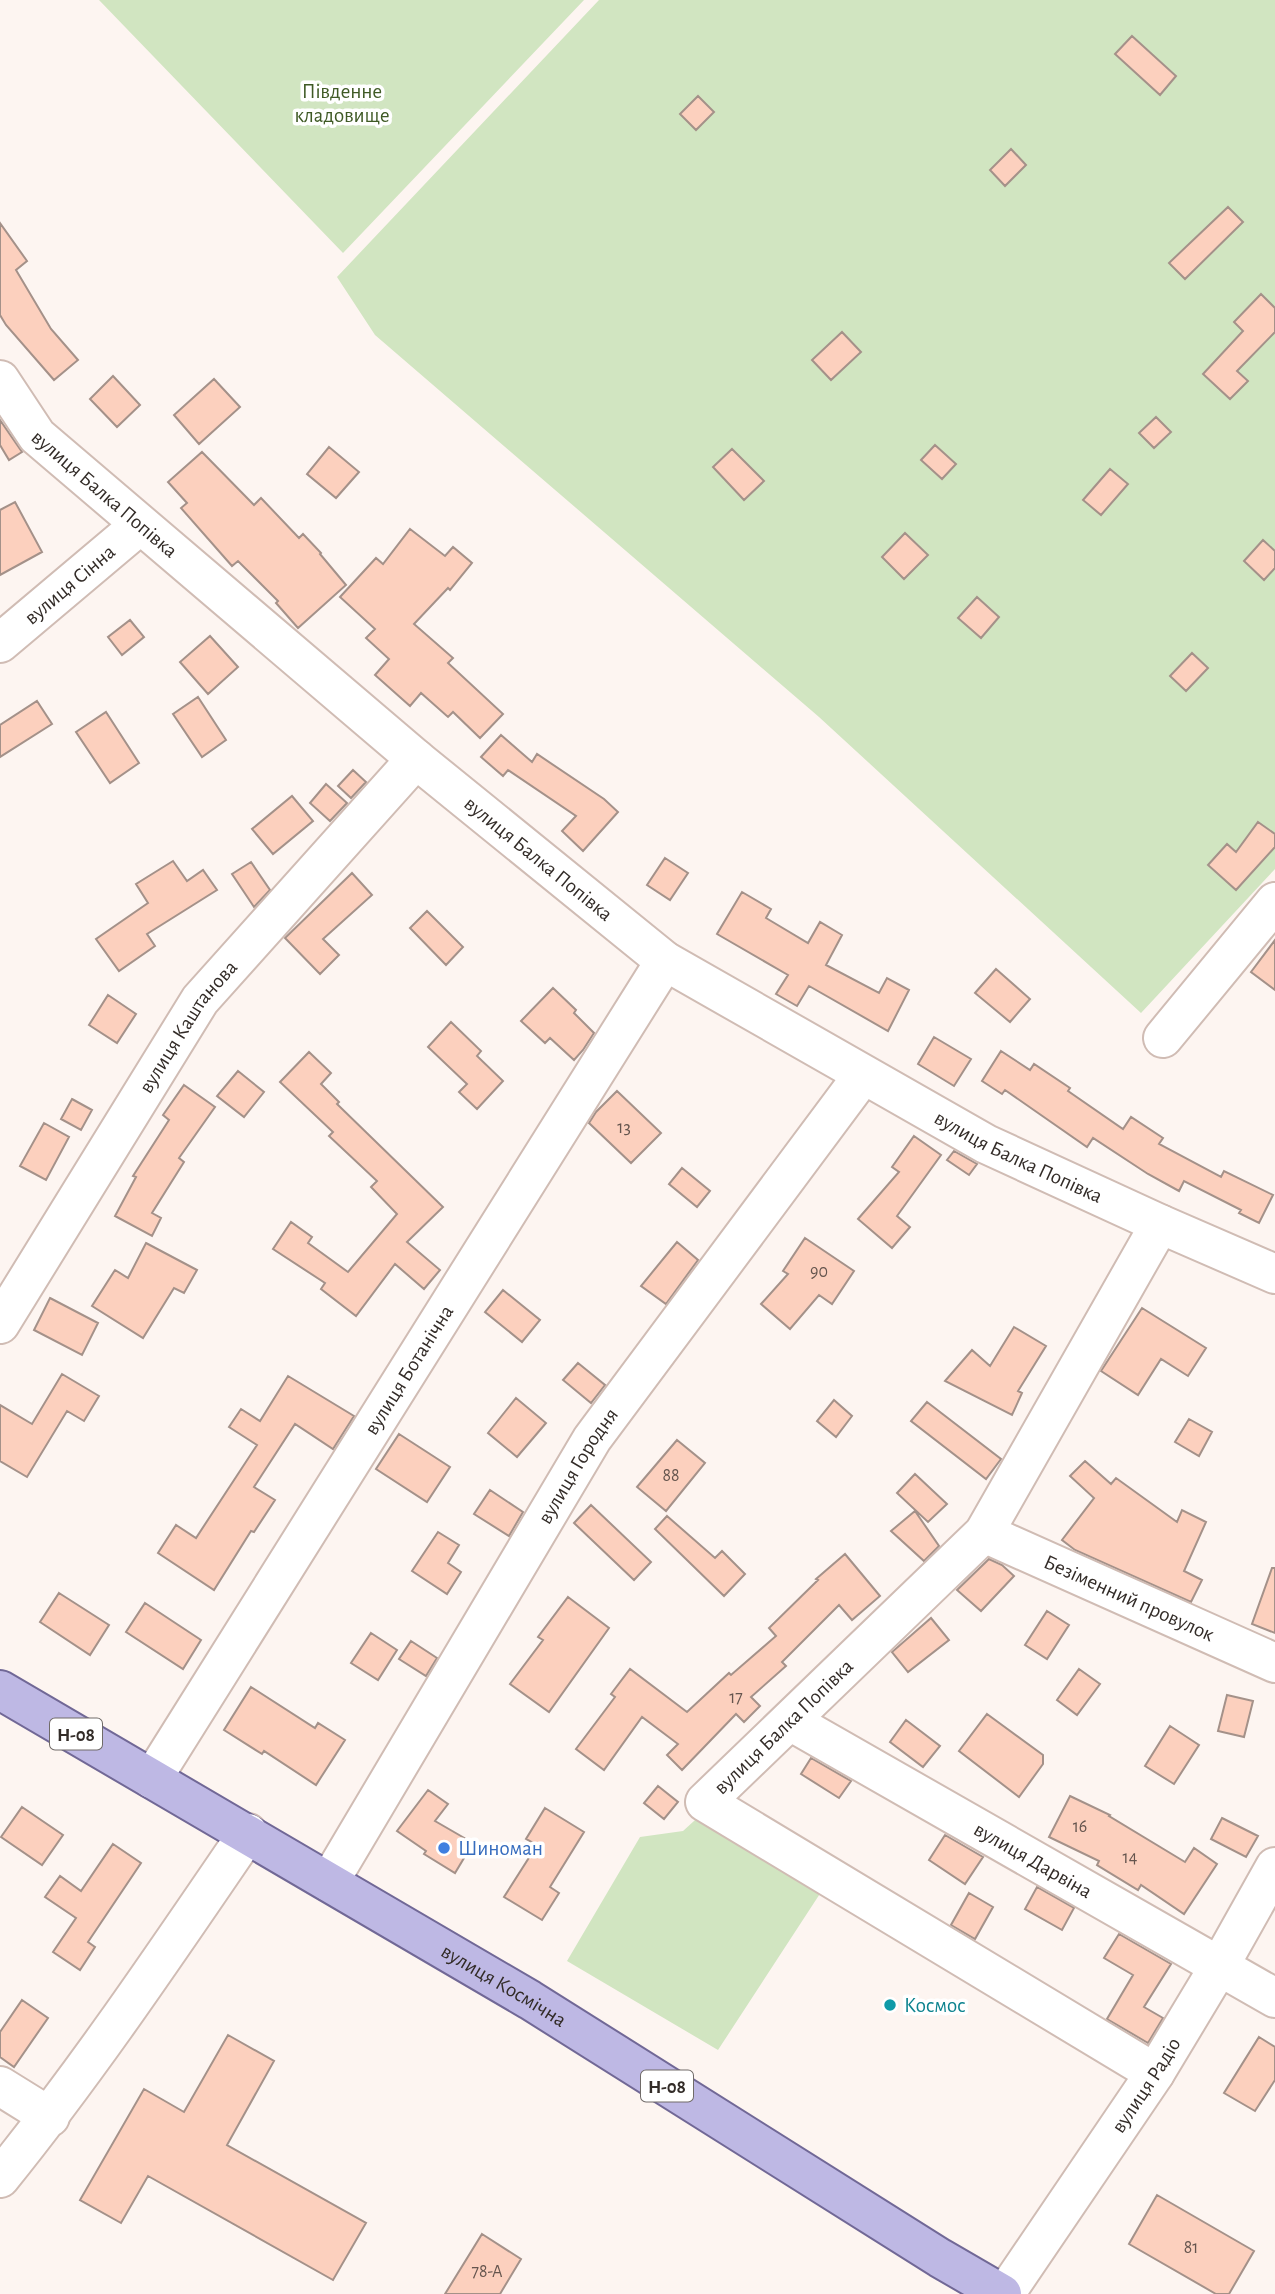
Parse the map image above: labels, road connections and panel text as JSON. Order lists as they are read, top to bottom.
{
  "streets": {
    "main road": ["Н-08", "вулиця Космічна"],
    "street": [
      "вулиця Балка Попівка",
      "вулиця Сінна",
      "вулиця Каштанова",
      "вулиця Ботанічна",
      "вулиця Городня",
      "Безіменний провулок",
      "вулиця Дарвіна",
      "вулиця Радіо"
    ]
  },
  "crossings": [
    ["вулиця Балка Попівка", "вулиця Сінна"],
    ["вулиця Балка Попівка", "вулиця Каштанова"],
    ["вулиця Балка Попівка", "вулиця Ботанічна"],
    ["вулиця Балка Попівка", "вулиця Городня"],
    ["вулиця Балка Попівка", "Безіменний провулок"],
    ["вулиця Балка Попівка", "вулиця Дарвіна"],
    ["вулиця Балка Попівка", "вулиця Радіо"],
    ["вулиця Ботанічна", "вулиця Космічна"],
    ["вулиця Городня", "вулиця Космічна"],
    ["вулиця Дарвіна", "вулиця Радіо"],
    ["вулиця Космічна", "вулиця Радіо"]
  ],
  "parks": ["Південне кладовище"],
  "places": ["Шиноман", "Космос"],
  "house_numbers": [
    "13",
    "90",
    "88",
    "17",
    "16",
    "14",
    "81",
    "78-А"
  ]
}
